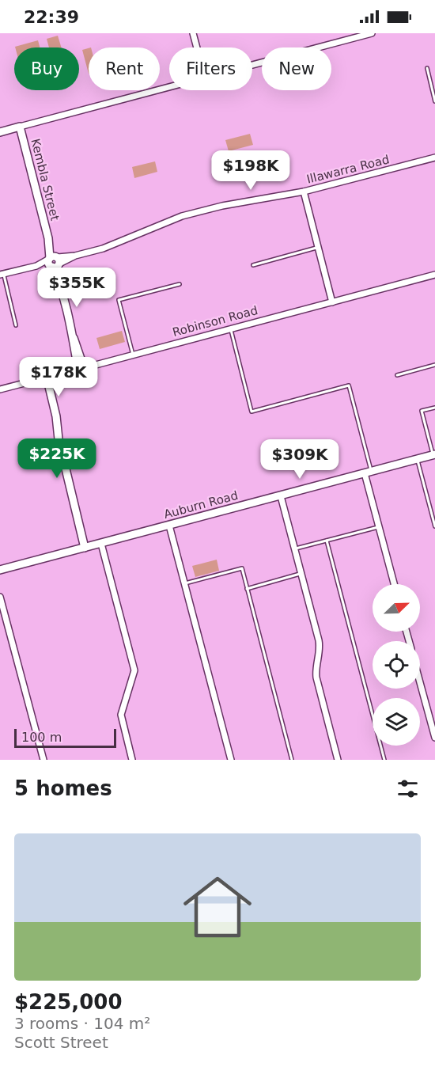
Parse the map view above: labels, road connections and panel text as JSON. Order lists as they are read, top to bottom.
{
  "streets": {
    "street": [
      "Illawarra Road",
      "Kembla Street",
      "Robinson Road",
      "Auburn Road"
    ]
  },
  "crossings": [
    ["Illawarra Road", "Kembla Street"],
    ["Kembla Street", "Robinson Road"]
  ],
  "scale_bar": "100 m",
  "north": "top right",
  "page": {
    "status": "22:39",
    "chip": [
      "Buy",
      "Rent",
      "Filters",
      "New"
    ],
    "price": [
      "$198K",
      "$355K",
      "$178K",
      "$225K",
      "$309K"
    ],
    "scale": "100 m",
    "heading": "5 homes",
    "list": [
      {
        "name": "$225,000",
        "note": "3 rooms · 104 m² · Scott Street"
      }
    ]
  }
}
